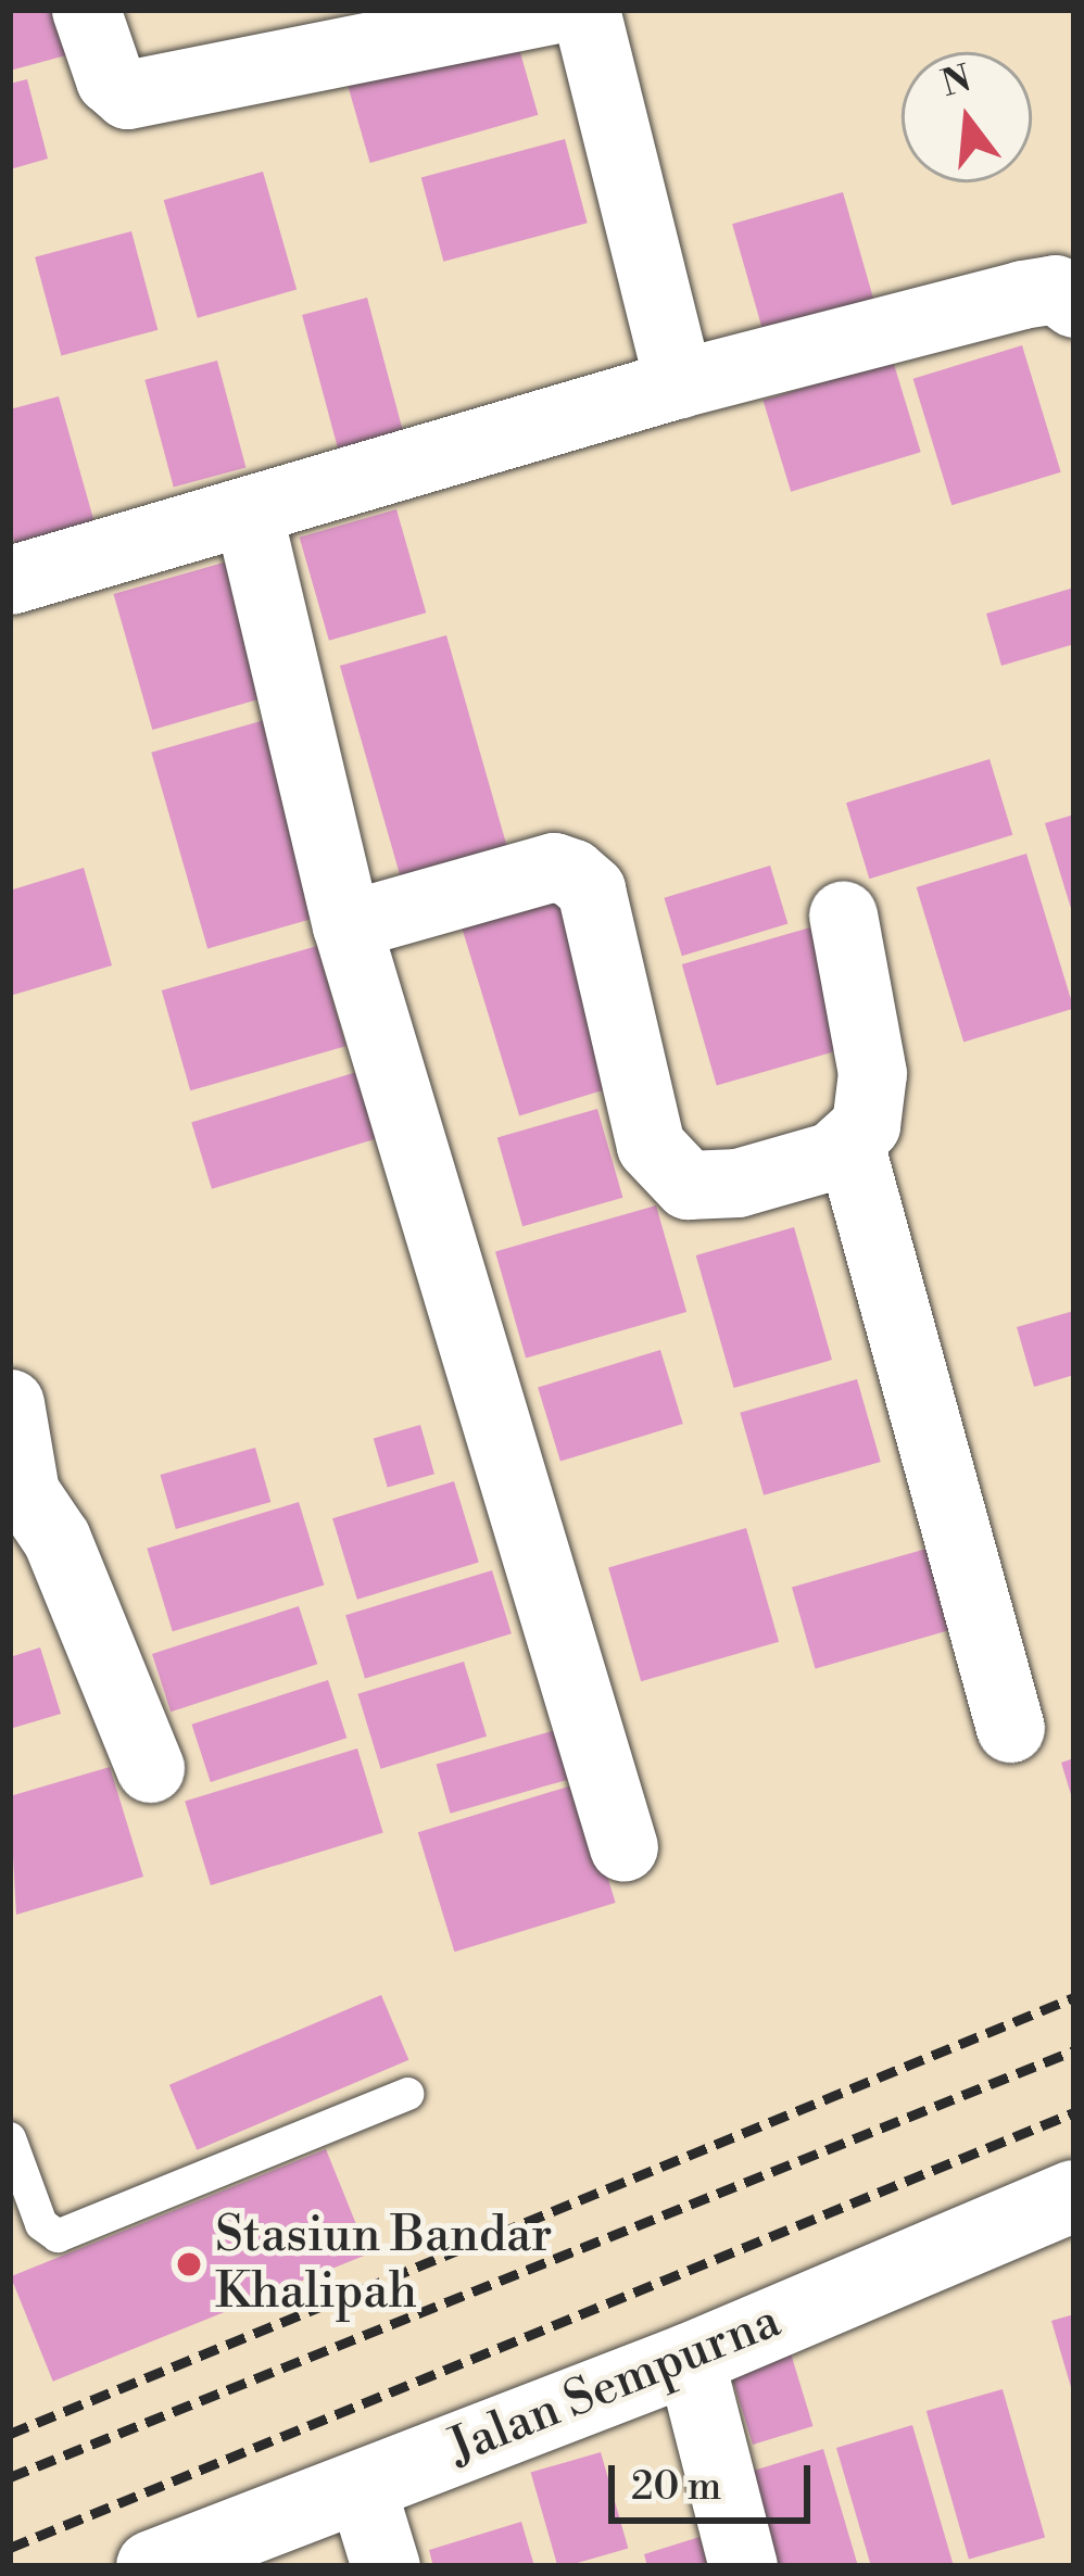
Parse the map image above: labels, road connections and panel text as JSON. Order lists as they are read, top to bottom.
{
  "streets": {
    "street": ["Jalan Sempurna"]
  },
  "places": ["Stasiun Bandar Khalipah"],
  "scale_bar": "20 m",
  "north": "top"
}
